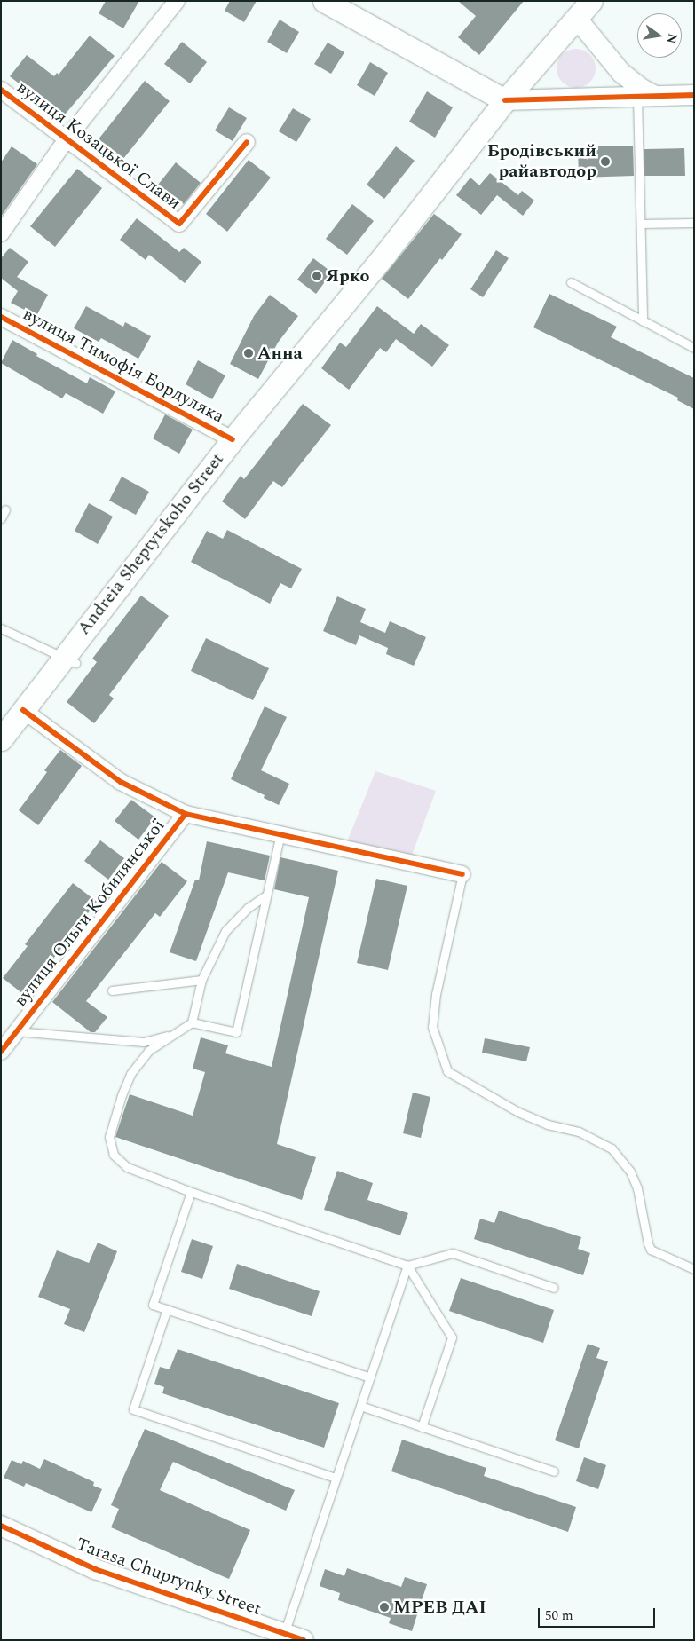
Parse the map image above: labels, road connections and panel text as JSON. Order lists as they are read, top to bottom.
{
  "streets": {
    "main road": ["Andreia Sheptytskoho Street"],
    "street": [
      "вулиця Козацької Слави",
      "вулиця Тимофія Бордуляка",
      "вулиця Ольги Кобилянської",
      "Tarasa Chuprynky Street"
    ]
  },
  "crossings": [
    ["вулиця Тимофія Бордуляка", "Andreia Sheptytskoho Street"],
    ["Andreia Sheptytskoho Street", "вулиця Ольги Кобилянської"]
  ],
  "places": [
    "Бродівський райавтодор",
    "Ярко",
    "Анна",
    "МРЕВ ДАІ"
  ],
  "scale_bar": "50 m",
  "north": "right"
}
